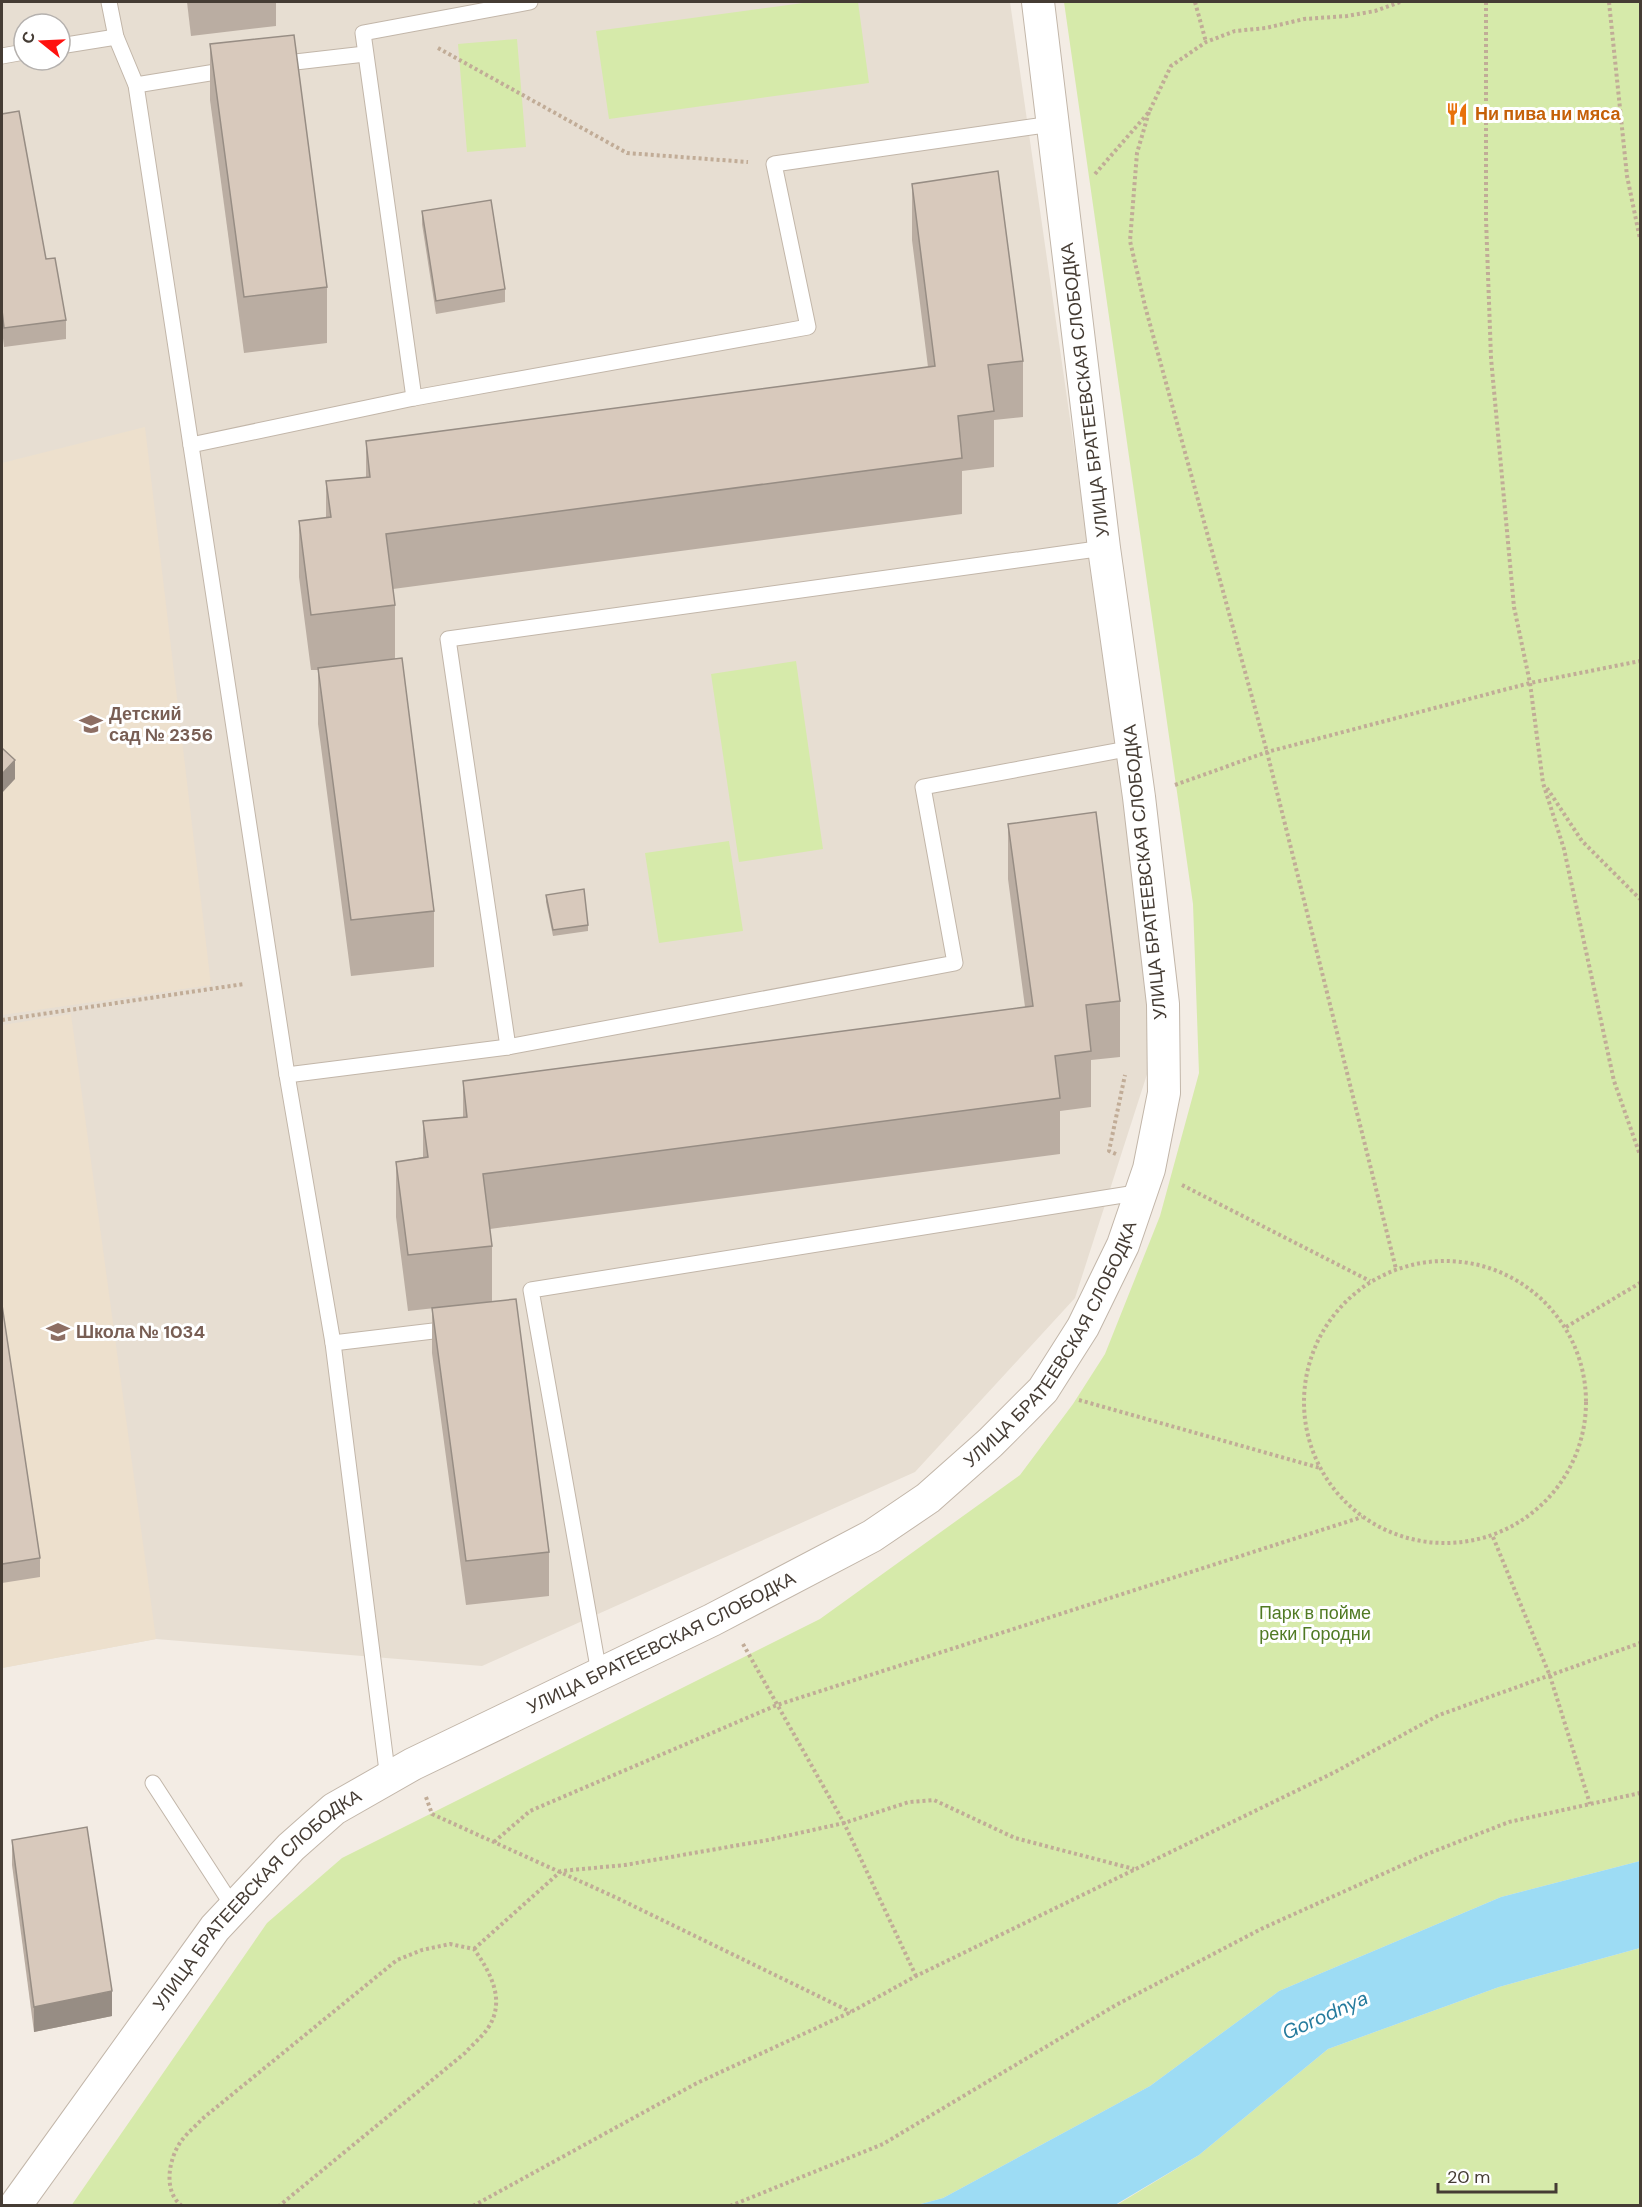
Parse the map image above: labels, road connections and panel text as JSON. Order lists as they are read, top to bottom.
{
  "streets": {
    "street": ["УЛИЦА БРАТЕЕВСКАЯ СЛОБОДКА"]
  },
  "water": ["Gorodnya"],
  "parks": ["Парк в пойме реки Городни"],
  "places": {
    "restaurant": ["Ни пива ни мяса"],
    "school or university": ["Детский сад № 2356", "Школа № 1034"]
  },
  "scale_bar": "20 m",
  "north": "left"
}
